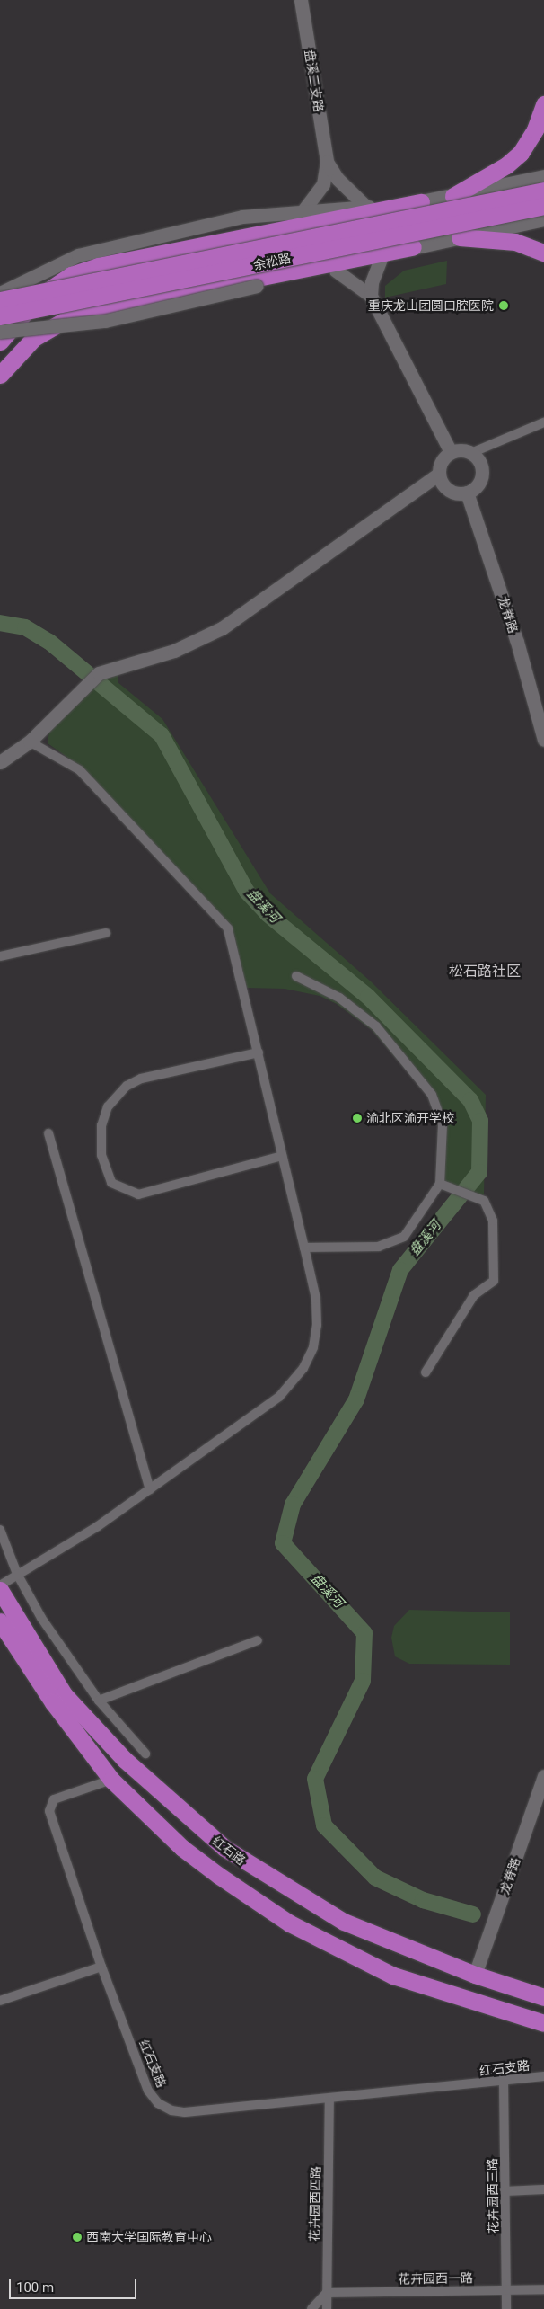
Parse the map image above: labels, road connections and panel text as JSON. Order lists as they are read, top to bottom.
{
  "streets": {
    "highway": ["余松路", "红石路"],
    "street": [
      "盘溪二支路",
      "龙脊路",
      "红石支路",
      "花卉园西三路",
      "花卉园西四路",
      "花卉园西一路"
    ]
  },
  "crossings": [
    ["龙脊路", "红石路"],
    ["红石路", "红石支路"],
    ["红石支路", "花卉园西三路"],
    ["红石支路", "花卉园西四路"],
    ["花卉园西三路", "花卉园西一路"],
    ["花卉园西四路", "花卉园西一路"]
  ],
  "districts": ["松石路社区"],
  "water": ["盘溪河"],
  "places": ["重庆龙山团圆口腔医院", "渝北区渝开学校", "西南大学国际教育中心"],
  "scale_bar": "100 m"
}
